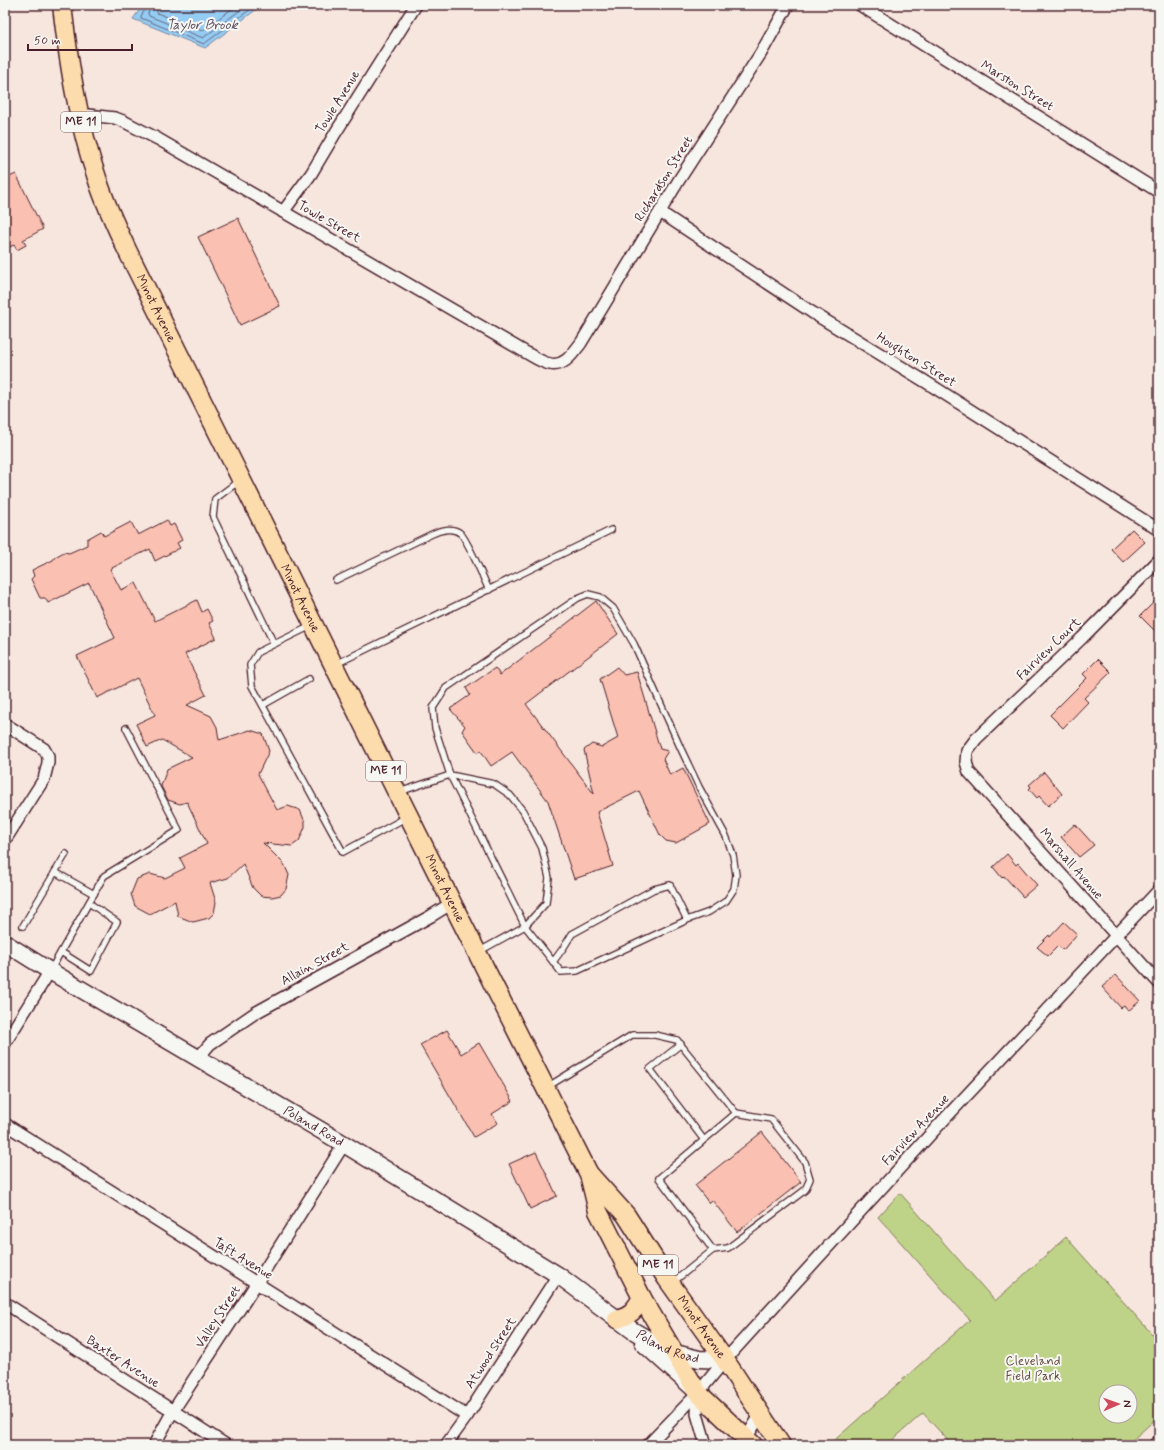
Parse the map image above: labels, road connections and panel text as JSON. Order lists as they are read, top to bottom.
{
  "streets": {
    "main road": ["ME 11", "Minot Avenue"],
    "street": [
      "Marston Street",
      "Towle Avenue",
      "Richardson Street",
      "Towle Street",
      "Houghton Street",
      "Fairview Court",
      "Marshall Avenue",
      "Allain Street",
      "Poland Road",
      "Fairview Avenue",
      "Taft Avenue",
      "Valley Street",
      "Atwood Street",
      "Baxter Avenue"
    ]
  },
  "crossings": [
    ["Towle Avenue", "Towle Street"],
    ["ME 11", "Minot Avenue"],
    ["ME 11", "Poland Road"],
    ["ME 11", "Fairview Avenue"],
    ["Richardson Street", "Towle Street"],
    ["Richardson Street", "Houghton Street"],
    ["Towle Street", "Minot Avenue"],
    ["Minot Avenue", "Allain Street"],
    ["Minot Avenue", "Poland Road"],
    ["Minot Avenue", "Fairview Avenue"],
    ["Fairview Court", "Marshall Avenue"],
    ["Marshall Avenue", "Fairview Avenue"],
    ["Allain Street", "Poland Road"],
    ["Poland Road", "Fairview Avenue"],
    ["Poland Road", "Valley Street"],
    ["Poland Road", "Atwood Street"],
    ["Taft Avenue", "Valley Street"],
    ["Taft Avenue", "Atwood Street"],
    ["Valley Street", "Baxter Avenue"]
  ],
  "water": ["Taylor Brook"],
  "parks": ["Cleveland Field Park"],
  "scale_bar": "50 m",
  "north": "right"
}
